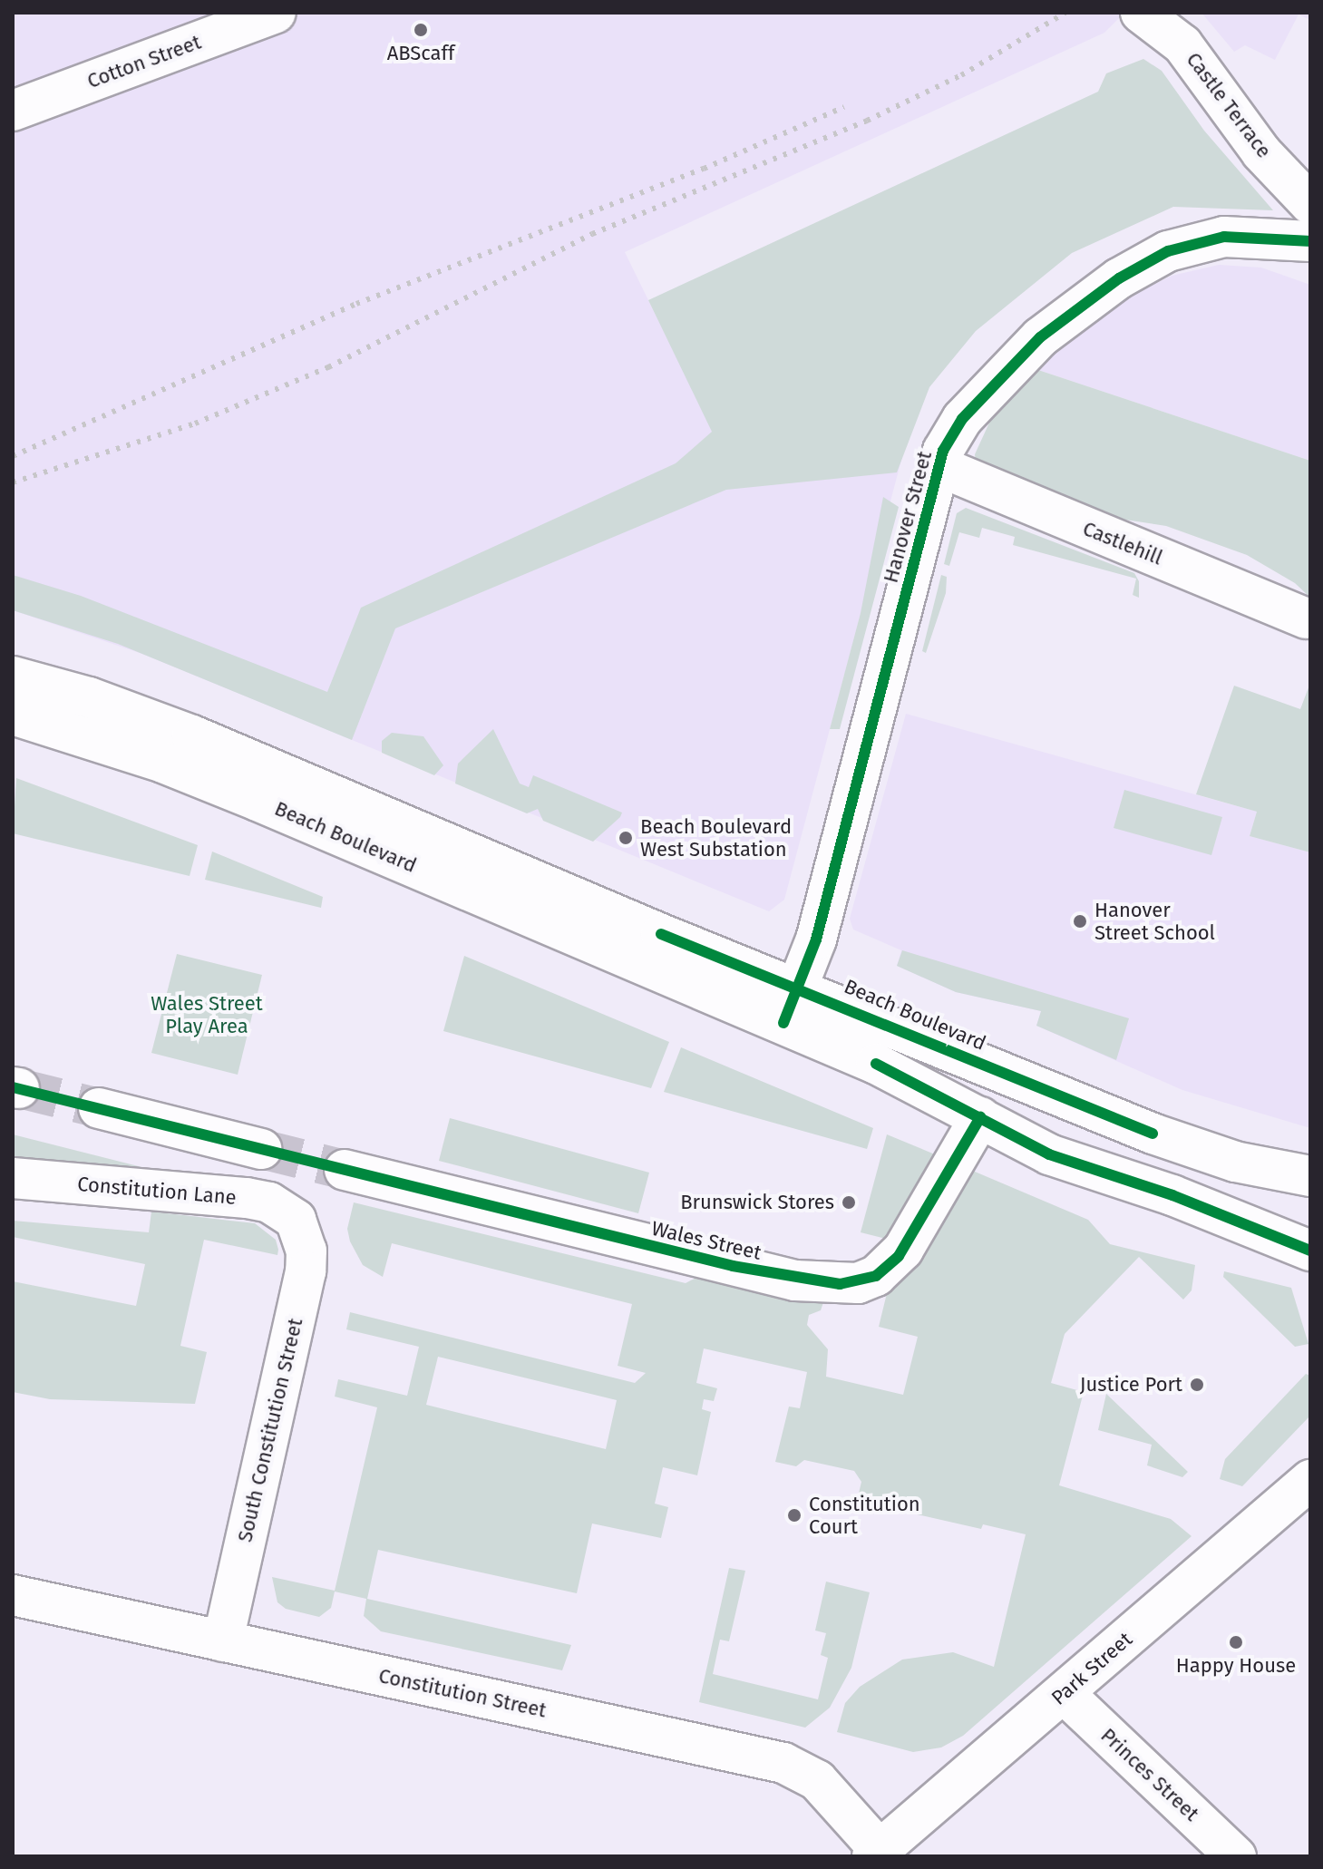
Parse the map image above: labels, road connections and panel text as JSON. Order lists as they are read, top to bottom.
{
  "streets": {
    "street": [
      "Cotton Street",
      "Castle Terrace",
      "Hanover Street",
      "Castlehill",
      "Beach Boulevard",
      "Constitution Lane",
      "Wales Street",
      "South Constitution Street",
      "Park Street",
      "Constitution Street",
      "Princes Street"
    ]
  },
  "crossings": [
    ["Hanover Street", "Castlehill"],
    ["Hanover Street", "Beach Boulevard"],
    ["Beach Boulevard", "Wales Street"],
    ["Constitution Lane", "South Constitution Street"],
    ["South Constitution Street", "Constitution Street"],
    ["Park Street", "Constitution Street"],
    ["Park Street", "Princes Street"]
  ],
  "parks": ["Wales Street Play Area"],
  "places": [
    "ABScaff",
    "Beach Boulevard West Substation",
    "Hanover Street School",
    "Brunswick Stores",
    "Justice Port",
    "Constitution Court",
    "Happy House"
  ]
}
